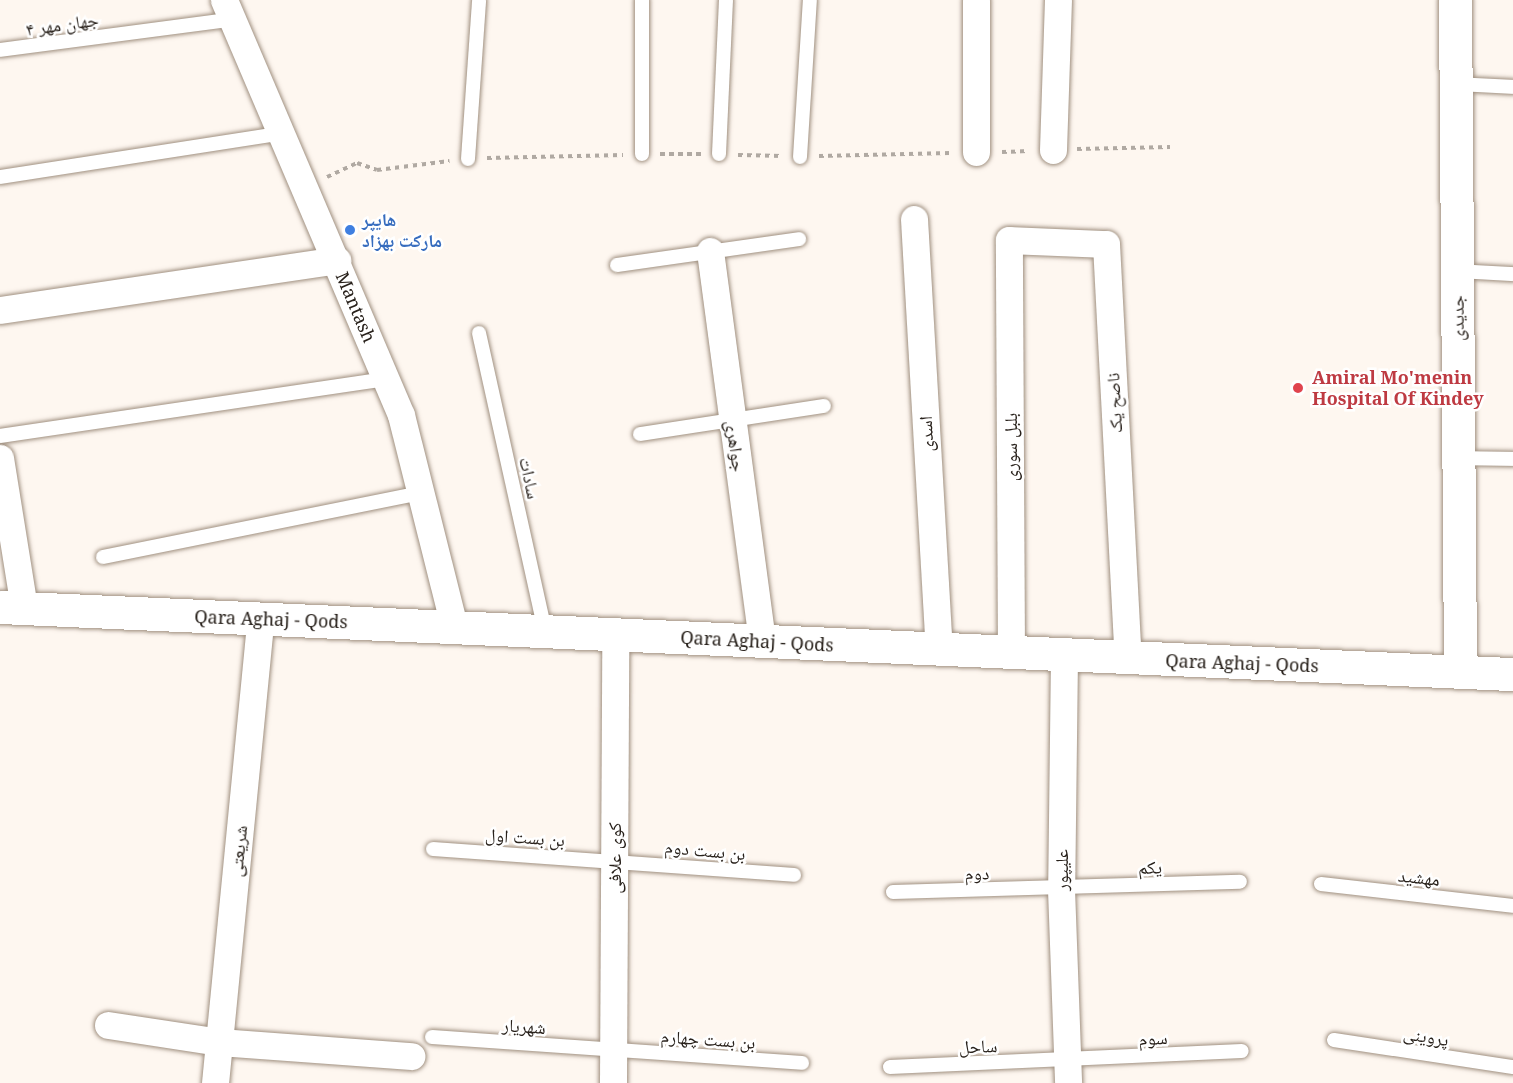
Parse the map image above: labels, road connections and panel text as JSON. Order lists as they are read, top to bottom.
{
  "streets": {
    "main road": ["جدیدی", "Qara Aghaj - Qods"],
    "street": [
      "Mantash",
      "ناصح یک",
      "اسدی",
      "جواهری",
      "بلبل سوری",
      "شریعتی",
      "کوی علافی",
      "علیپور"
    ],
    "lane": [
      "جهان مهر ۴",
      "سادات",
      "بن بست اول",
      "بن بست دوم",
      "یکم",
      "دوم",
      "مهشید",
      "شهریار",
      "پروینی",
      "سوم",
      "بن بست چهارم",
      "ساحل"
    ]
  },
  "crossings": [
    ["جهان مهر ۴", "Mantash"],
    ["Mantash", "Qara Aghaj - Qods"],
    ["جدیدی", "Qara Aghaj - Qods"],
    ["ناصح یک", "بلبل سوری"],
    ["ناصح یک", "Qara Aghaj - Qods"],
    ["اسدی", "Qara Aghaj - Qods"],
    ["جواهری", "Qara Aghaj - Qods"],
    ["بلبل سوری", "Qara Aghaj - Qods"],
    ["سادات", "Qara Aghaj - Qods"],
    ["Qara Aghaj - Qods", "شریعتی"],
    ["Qara Aghaj - Qods", "کوی علافی"],
    ["Qara Aghaj - Qods", "علیپور"],
    ["بن بست اول", "بن بست دوم"],
    ["بن بست اول", "کوی علافی"],
    ["بن بست دوم", "کوی علافی"],
    ["کوی علافی", "شهریار"],
    ["کوی علافی", "بن بست چهارم"],
    ["یکم", "علیپور"],
    ["یکم", "دوم"],
    ["علیپور", "دوم"],
    ["علیپور", "سوم"],
    ["علیپور", "ساحل"],
    ["شهریار", "بن بست چهارم"],
    ["سوم", "ساحل"]
  ],
  "places": ["هایپر مارکت بهزاد", "Amiral Mo'menin Hospital Of Kindey"]
}
